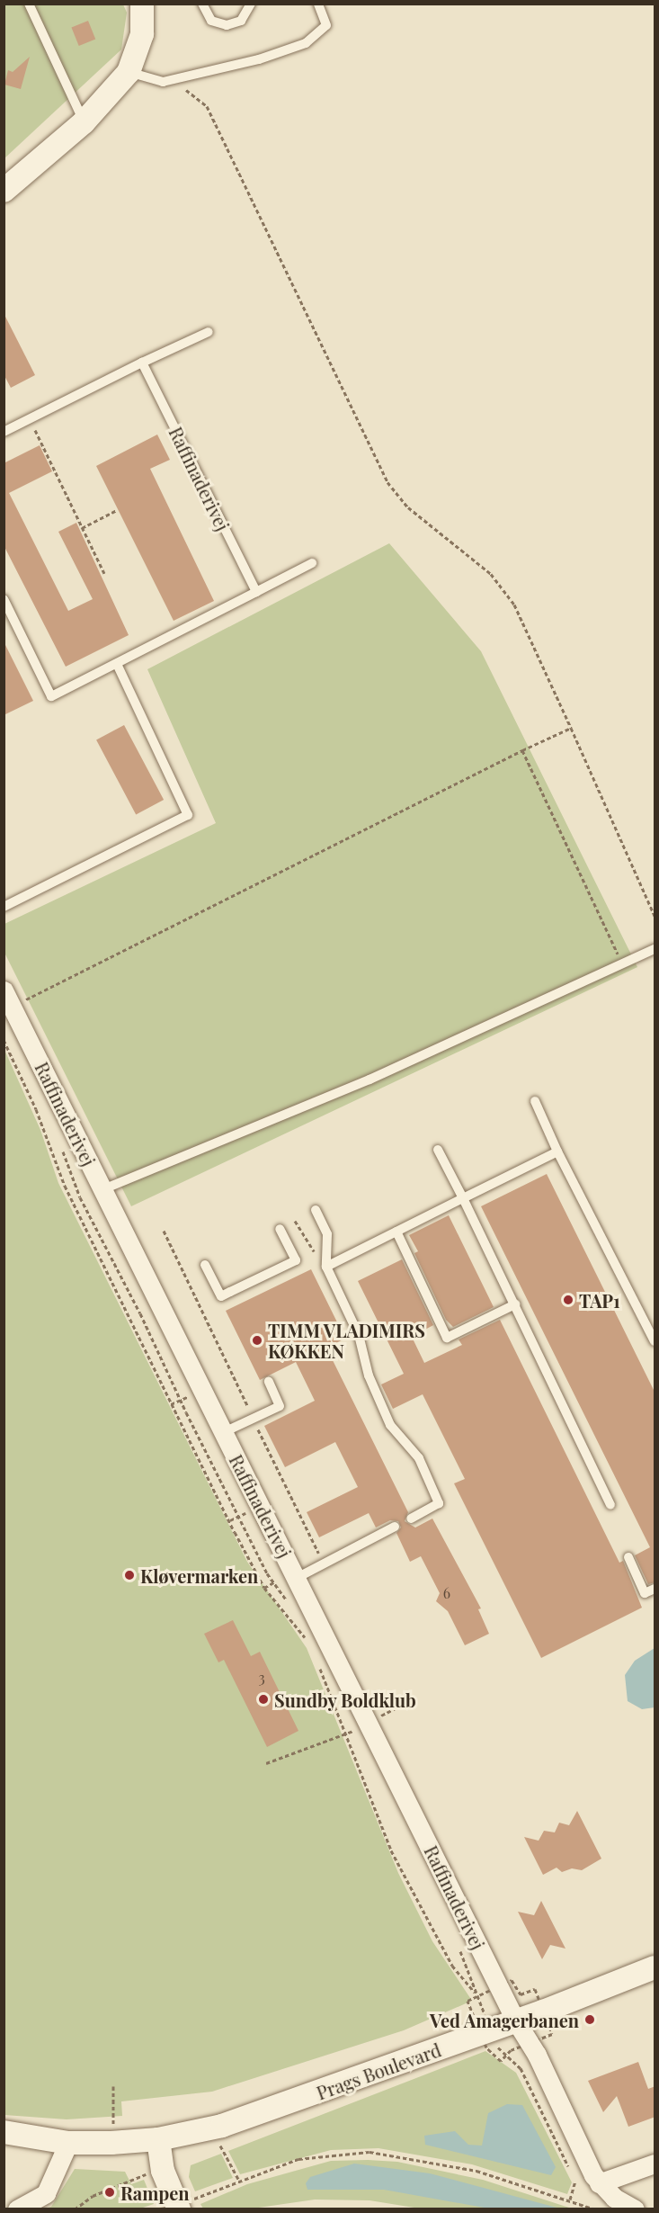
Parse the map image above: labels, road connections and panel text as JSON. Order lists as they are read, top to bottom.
{
  "streets": {
    "street": ["Raffinaderivej", "Prags Boulevard"]
  },
  "crossings": [
    ["Raffinaderivej", "Prags Boulevard"]
  ],
  "places": [
    "TAP1",
    "TIMM VLADIMIRS KØKKEN",
    "Kløvermarken",
    "Sundby Boldklub",
    "Ved Amagerbanen",
    "Rampen"
  ],
  "house_numbers": ["6", "3"]
}
